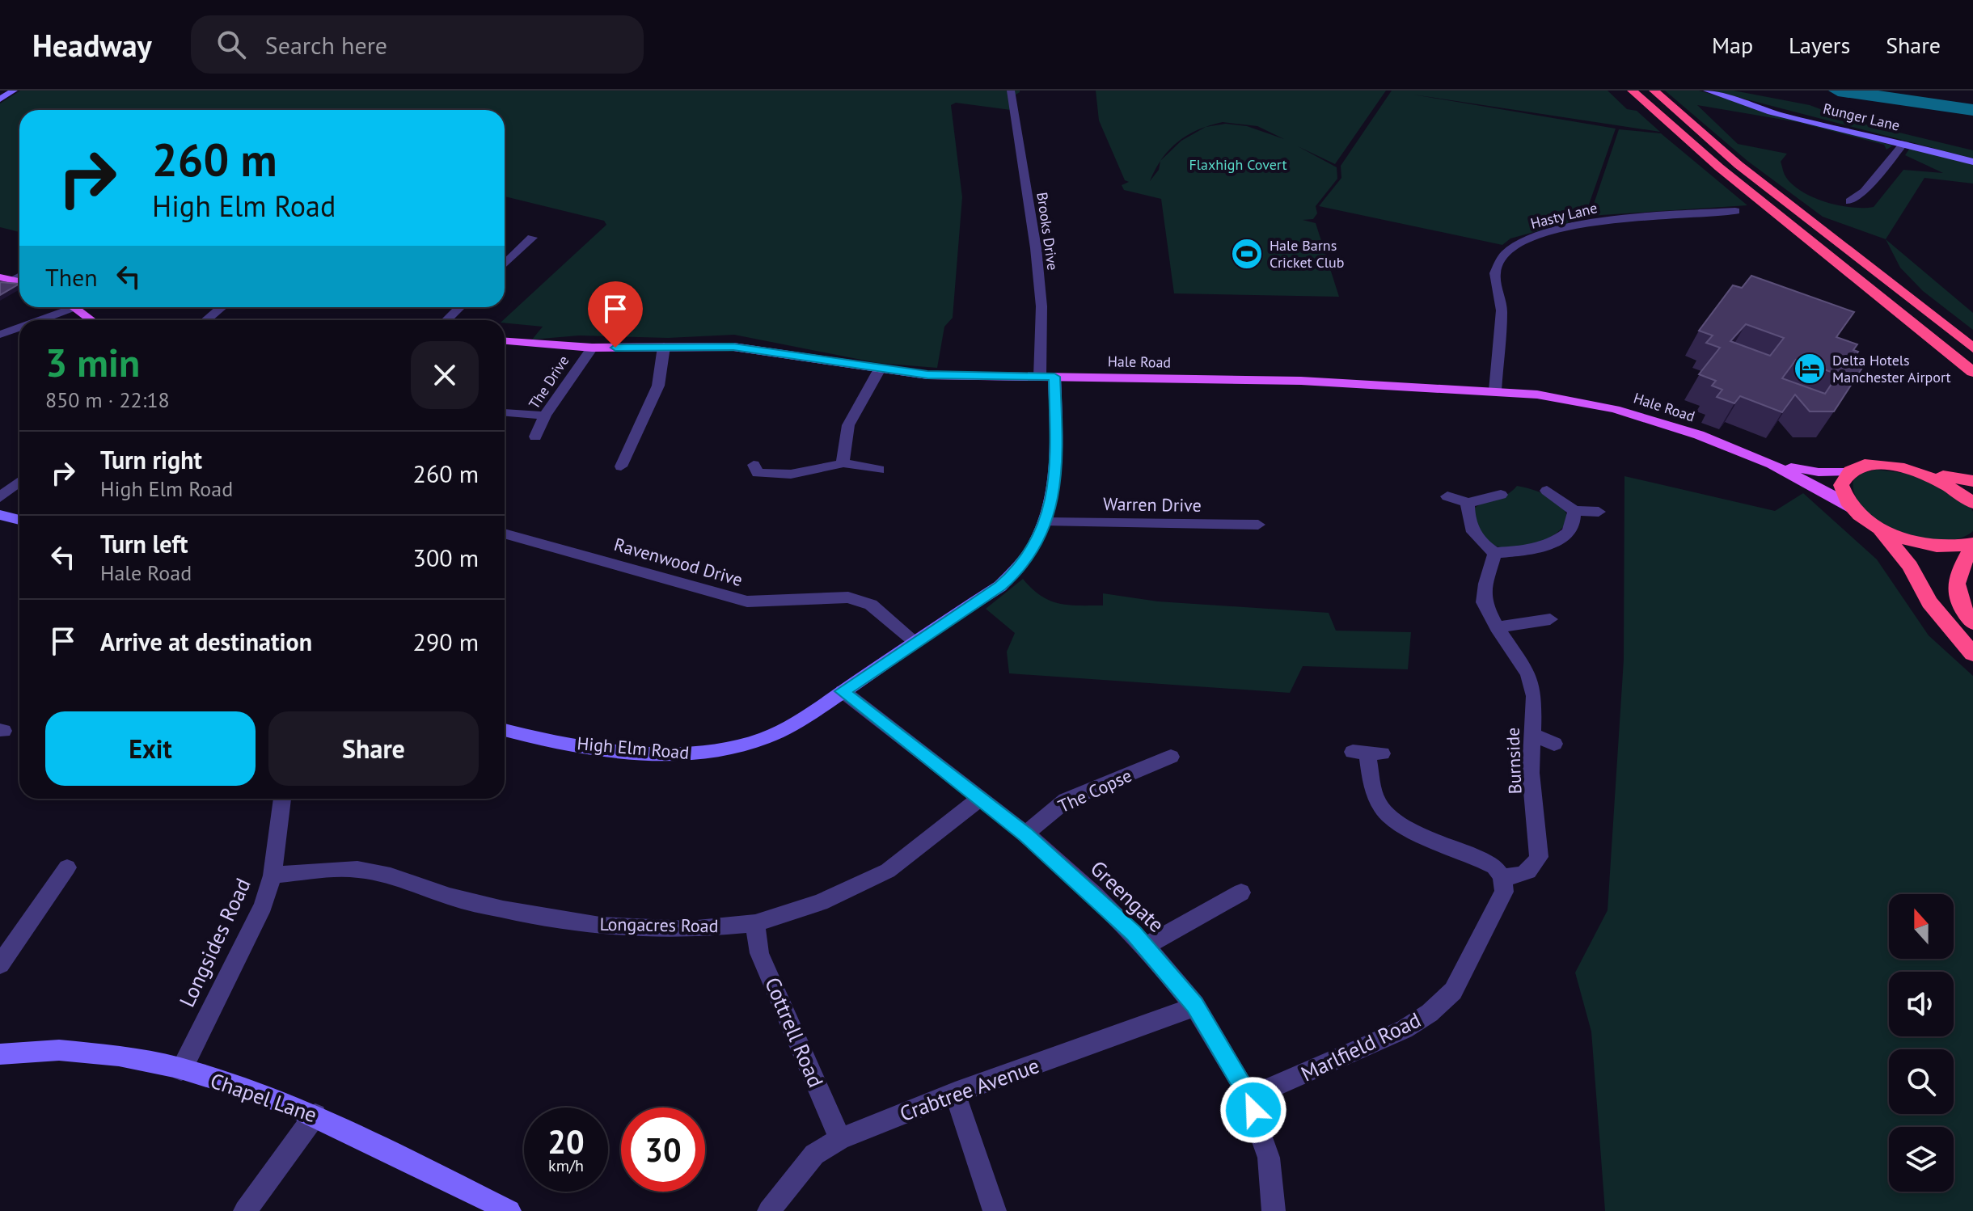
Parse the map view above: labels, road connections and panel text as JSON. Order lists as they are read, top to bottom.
{
  "streets": {
    "main road": ["Hale Road"],
    "street": [
      "Runger Lane",
      "Hasty Lane",
      "Brooks Drive",
      "The Drive",
      "Warren Drive",
      "Ravenwood Drive",
      "High Elm Road",
      "Burnside",
      "The Copse",
      "Greengate",
      "Longacres Road",
      "Longsides Road",
      "Cottrell Road",
      "Marlfield Road",
      "Crabtree Avenue",
      "Chapel Lane"
    ]
  },
  "crossings": [
    ["Hasty Lane", "Hale Road"],
    ["Brooks Drive", "Hale Road"],
    ["Brooks Drive", "High Elm Road"],
    ["Hale Road", "The Drive"],
    ["Hale Road", "High Elm Road"],
    ["Warren Drive", "High Elm Road"],
    ["Ravenwood Drive", "High Elm Road"],
    ["High Elm Road", "Greengate"],
    ["Burnside", "Marlfield Road"],
    ["The Copse", "Greengate"],
    ["Greengate", "Longacres Road"],
    ["Greengate", "Marlfield Road"],
    ["Greengate", "Crabtree Avenue"],
    ["Longacres Road", "Longsides Road"],
    ["Longacres Road", "Cottrell Road"],
    ["Longsides Road", "Chapel Lane"],
    ["Cottrell Road", "Crabtree Avenue"]
  ],
  "parks": ["Flaxhigh Covert"],
  "places": {
    "sports": ["Hale Barns Cricket Club"],
    "hotel": ["Delta Hotels Manchester Airport"]
  },
  "north": "top",
  "page": {
    "header": "Headway",
    "search": "Search here",
    "nav": ["Map", "Layers", "Share"],
    "turn": ["260 m", "High Elm Road"],
    "then": "Then",
    "heading": ["3 min", "850 m · 22:18"],
    "list": [
      {
        "name": "Turn right",
        "note": "High Elm Road",
        "value": "260 m"
      },
      {
        "name": "Turn left",
        "note": "Hale Road",
        "value": "300 m"
      },
      {
        "name": "Arrive at destination",
        "value": "290 m"
      }
    ],
    "buttons": ["Exit", "Share"],
    "speed": "20 km/h",
    "limit": "30"
  }
}
